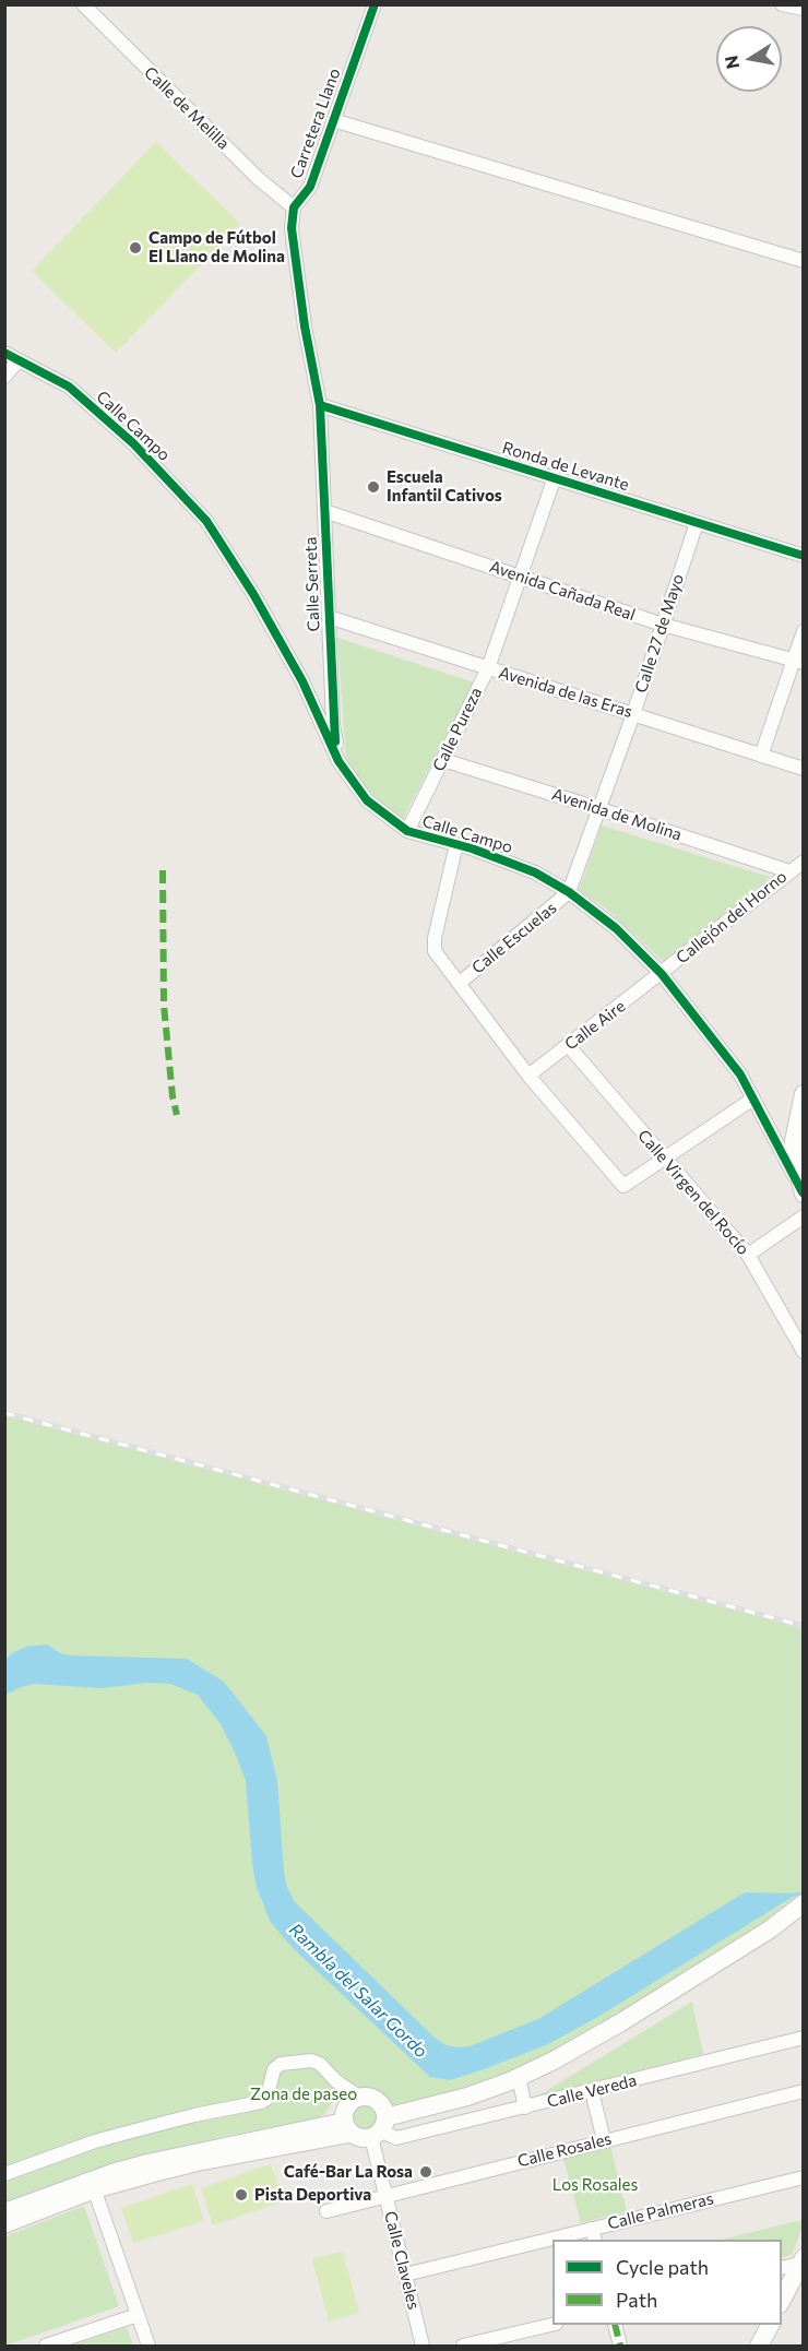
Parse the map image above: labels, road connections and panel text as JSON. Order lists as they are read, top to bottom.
{
  "streets": {
    "street": [
      "Calle de Melilla",
      "Carretera Llano",
      "Calle Campo",
      "Ronda de Levante",
      "Calle Serreta",
      "Avenida Cañada Real",
      "Calle 27 de Mayo",
      "Avenida de las Eras",
      "Calle Pureza",
      "Avenida de Molina",
      "Callejón del Horno",
      "Calle Escuelas",
      "Calle Aire",
      "Calle Virgen del Rocío",
      "Calle Vereda",
      "Calle Rosales",
      "Calle Palmeras",
      "Calle Claveles"
    ]
  },
  "crossings": [
    ["Calle de Melilla", "Carretera Llano"],
    ["Calle Campo", "Calle Serreta"],
    ["Calle Campo", "Calle 27 de Mayo"],
    ["Calle Campo", "Calle Pureza"],
    ["Calle Campo", "Callejón del Horno"],
    ["Calle Campo", "Calle Escuelas"],
    ["Calle Campo", "Calle Aire"],
    ["Ronda de Levante", "Calle Serreta"],
    ["Ronda de Levante", "Calle 27 de Mayo"],
    ["Ronda de Levante", "Calle Pureza"],
    ["Calle Serreta", "Avenida Cañada Real"],
    ["Calle Serreta", "Avenida de las Eras"],
    ["Avenida Cañada Real", "Calle 27 de Mayo"],
    ["Avenida Cañada Real", "Calle Pureza"],
    ["Calle 27 de Mayo", "Avenida de las Eras"],
    ["Calle 27 de Mayo", "Avenida de Molina"],
    ["Calle 27 de Mayo", "Calle Escuelas"],
    ["Avenida de las Eras", "Calle Pureza"],
    ["Calle Pureza", "Avenida de Molina"],
    ["Avenida de Molina", "Callejón del Horno"],
    ["Callejón del Horno", "Calle Aire"],
    ["Calle Aire", "Calle Virgen del Rocío"],
    ["Calle Vereda", "Calle Claveles"],
    ["Calle Rosales", "Calle Claveles"],
    ["Calle Palmeras", "Calle Claveles"]
  ],
  "water": ["Rambla del Salar Gordo"],
  "parks": ["Zona de paseo", "Los Rosales"],
  "places": [
    "Campo de Fútbol El Llano de Molina",
    "Escuela Infantil Cativos",
    "Café-Bar La Rosa",
    "Pista Deportiva"
  ],
  "legend": ["Cycle path", "Path"],
  "north": "left"
}
